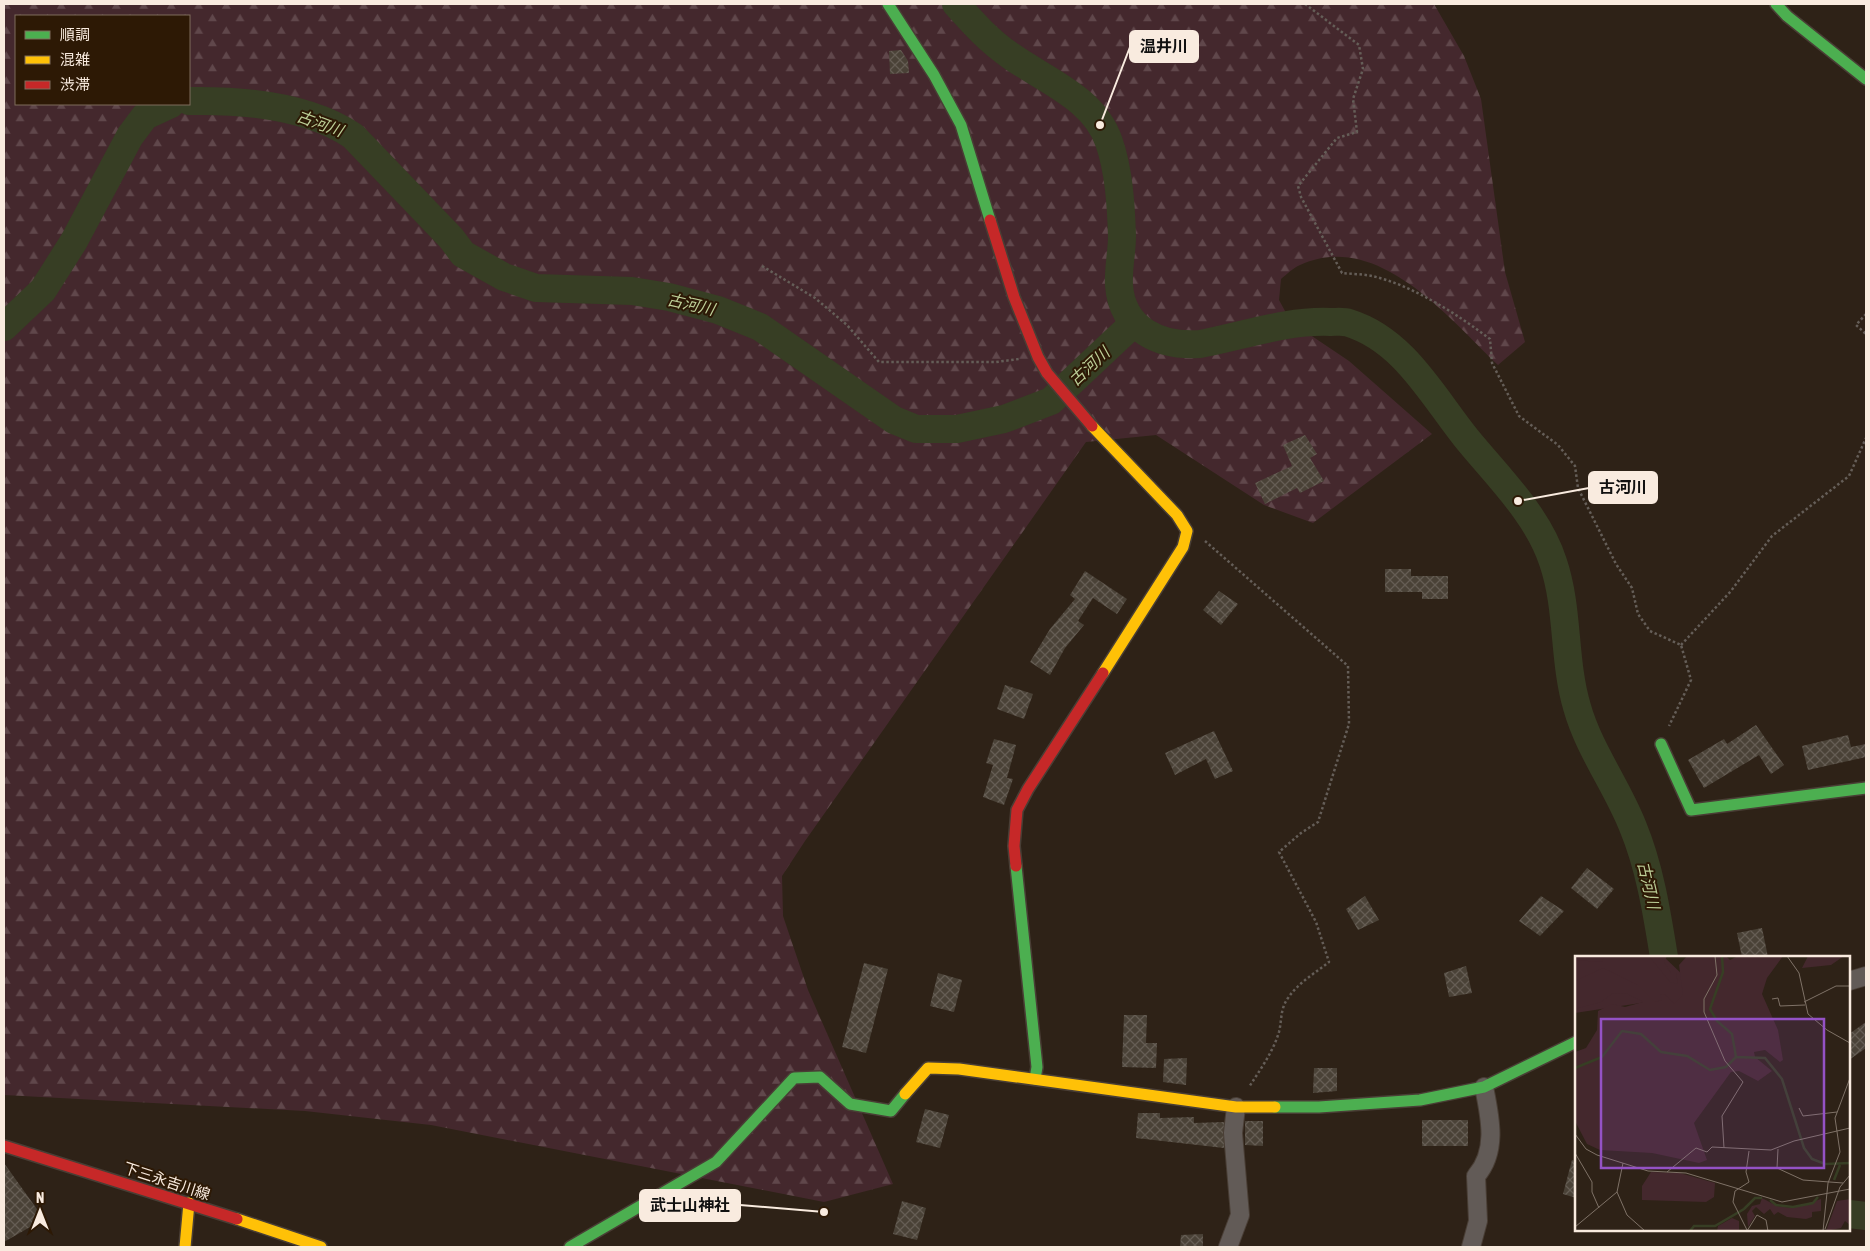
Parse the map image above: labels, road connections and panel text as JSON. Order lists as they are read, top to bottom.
{
  "streets": {
    "street": ["下三永吉川線"]
  },
  "water": ["古河川"],
  "places": ["温井川", "古河川", "武士山神社"],
  "legend": ["順調", "混雑", "渋滞"],
  "north": "top"
}
